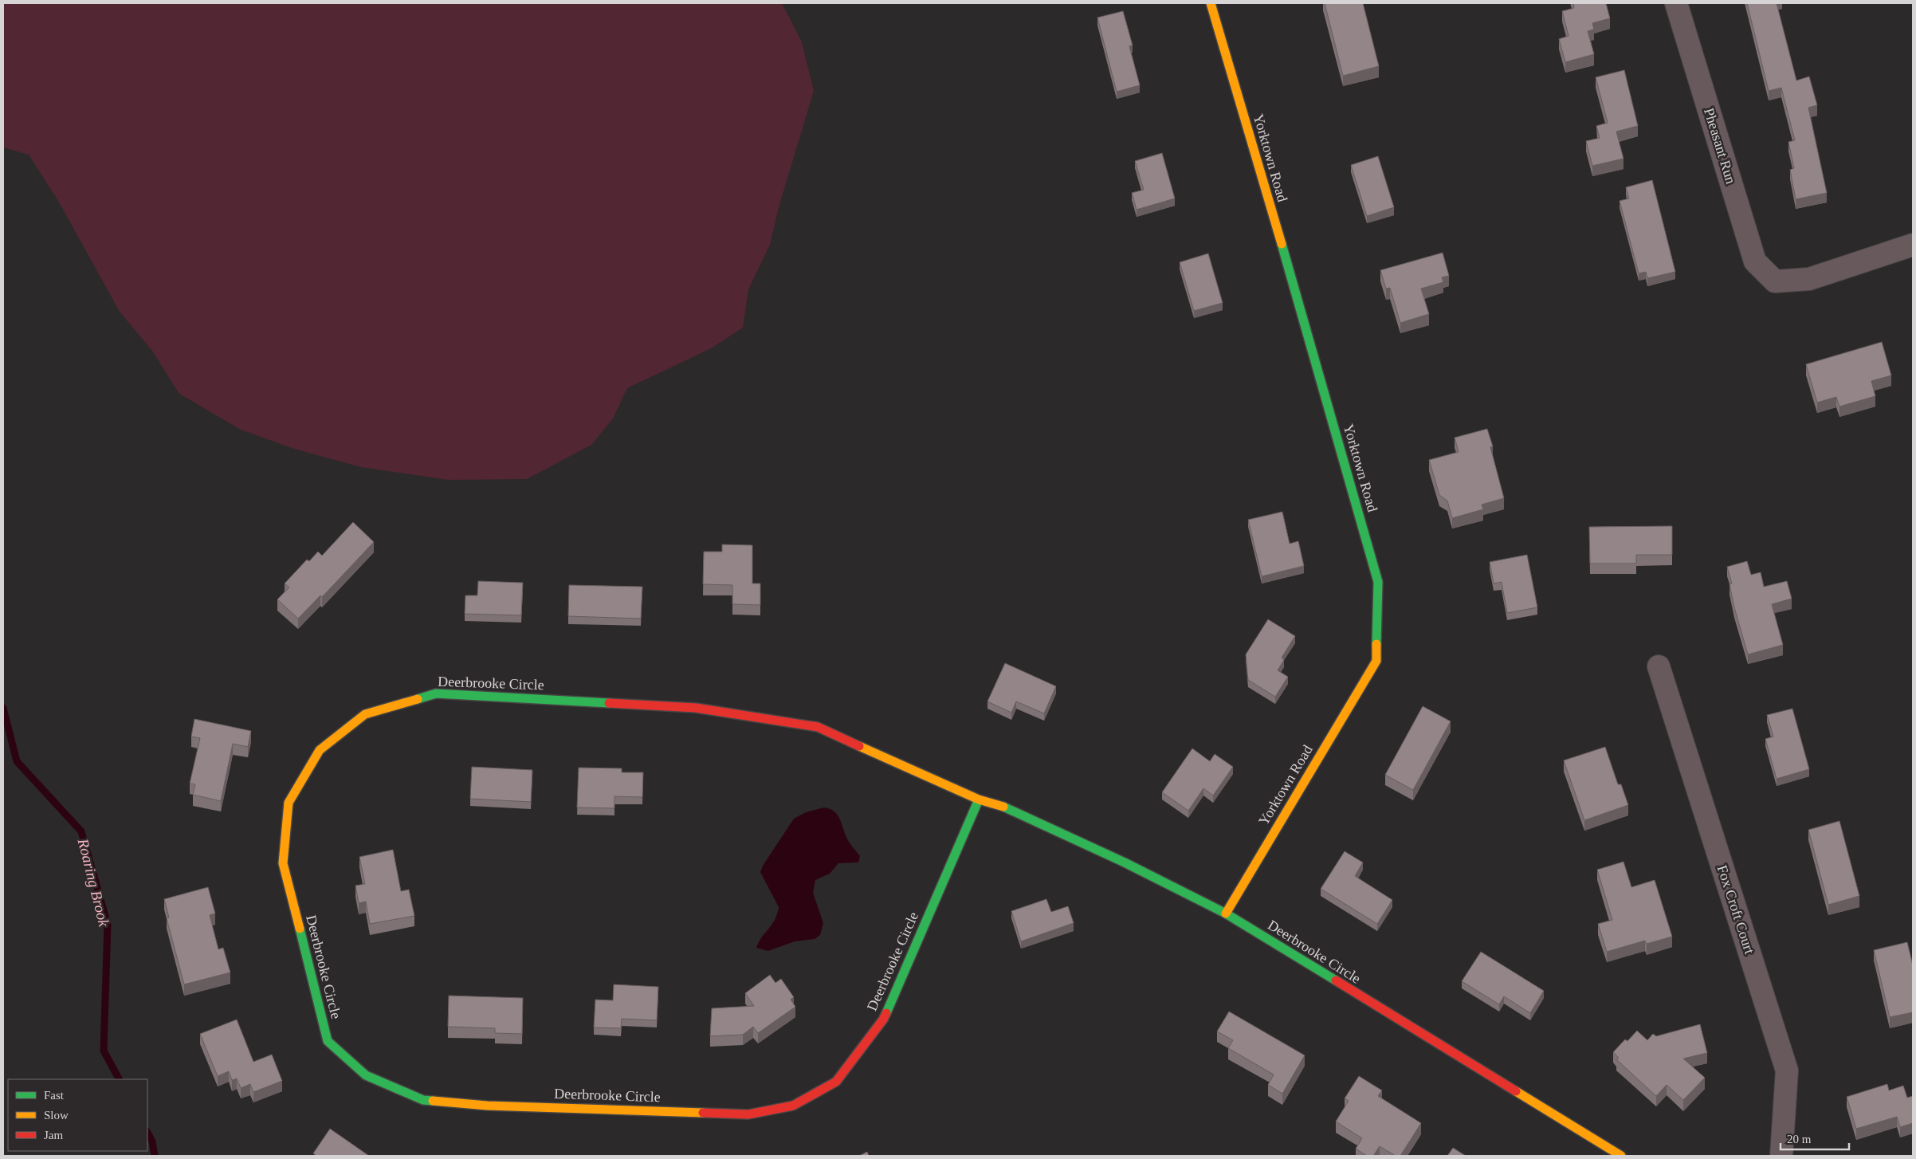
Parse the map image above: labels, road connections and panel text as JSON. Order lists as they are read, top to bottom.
{
  "streets": {
    "street": [
      "Pheasant Run",
      "Yorktown Road",
      "Deerbrooke Circle",
      "Fox Croft Court"
    ]
  },
  "crossings": [
    ["Yorktown Road", "Deerbrooke Circle"]
  ],
  "water": ["Roaring Brook"],
  "legend": ["Fast", "Slow", "Jam"],
  "scale_bar": "20 m"
}
